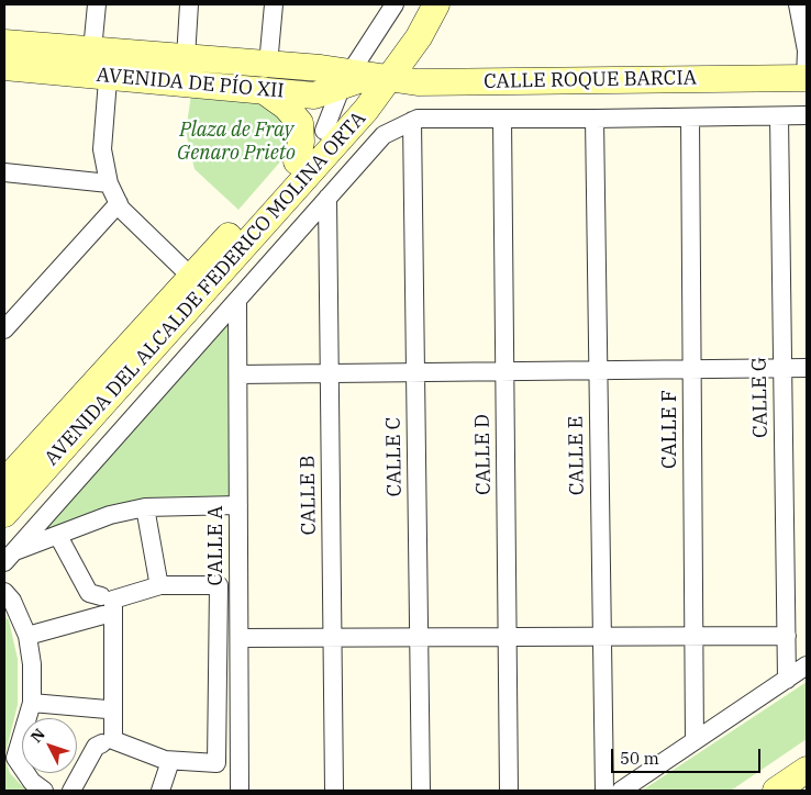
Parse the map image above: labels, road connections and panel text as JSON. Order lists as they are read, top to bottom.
{
  "streets": {
    "main road": ["CALLE ROQUE BARCIA", "AVENIDA DE PÍO XII", "AVENIDA DEL ALCALDE FEDERICO MOLINA ORTA"],
    "street": [
      "CALLE G",
      "CALLE F",
      "CALLE D",
      "CALLE E",
      "CALLE C",
      "CALLE B",
      "CALLE A"
    ]
  },
  "crossings": [
    ["CALLE ROQUE BARCIA", "AVENIDA DE PÍO XII"],
    ["CALLE ROQUE BARCIA", "AVENIDA DEL ALCALDE FEDERICO MOLINA ORTA"],
    ["AVENIDA DE PÍO XII", "AVENIDA DEL ALCALDE FEDERICO MOLINA ORTA"]
  ],
  "parks": ["Plaza de Fray Genaro Prieto"],
  "scale_bar": "50 m",
  "north": "top left"
}
